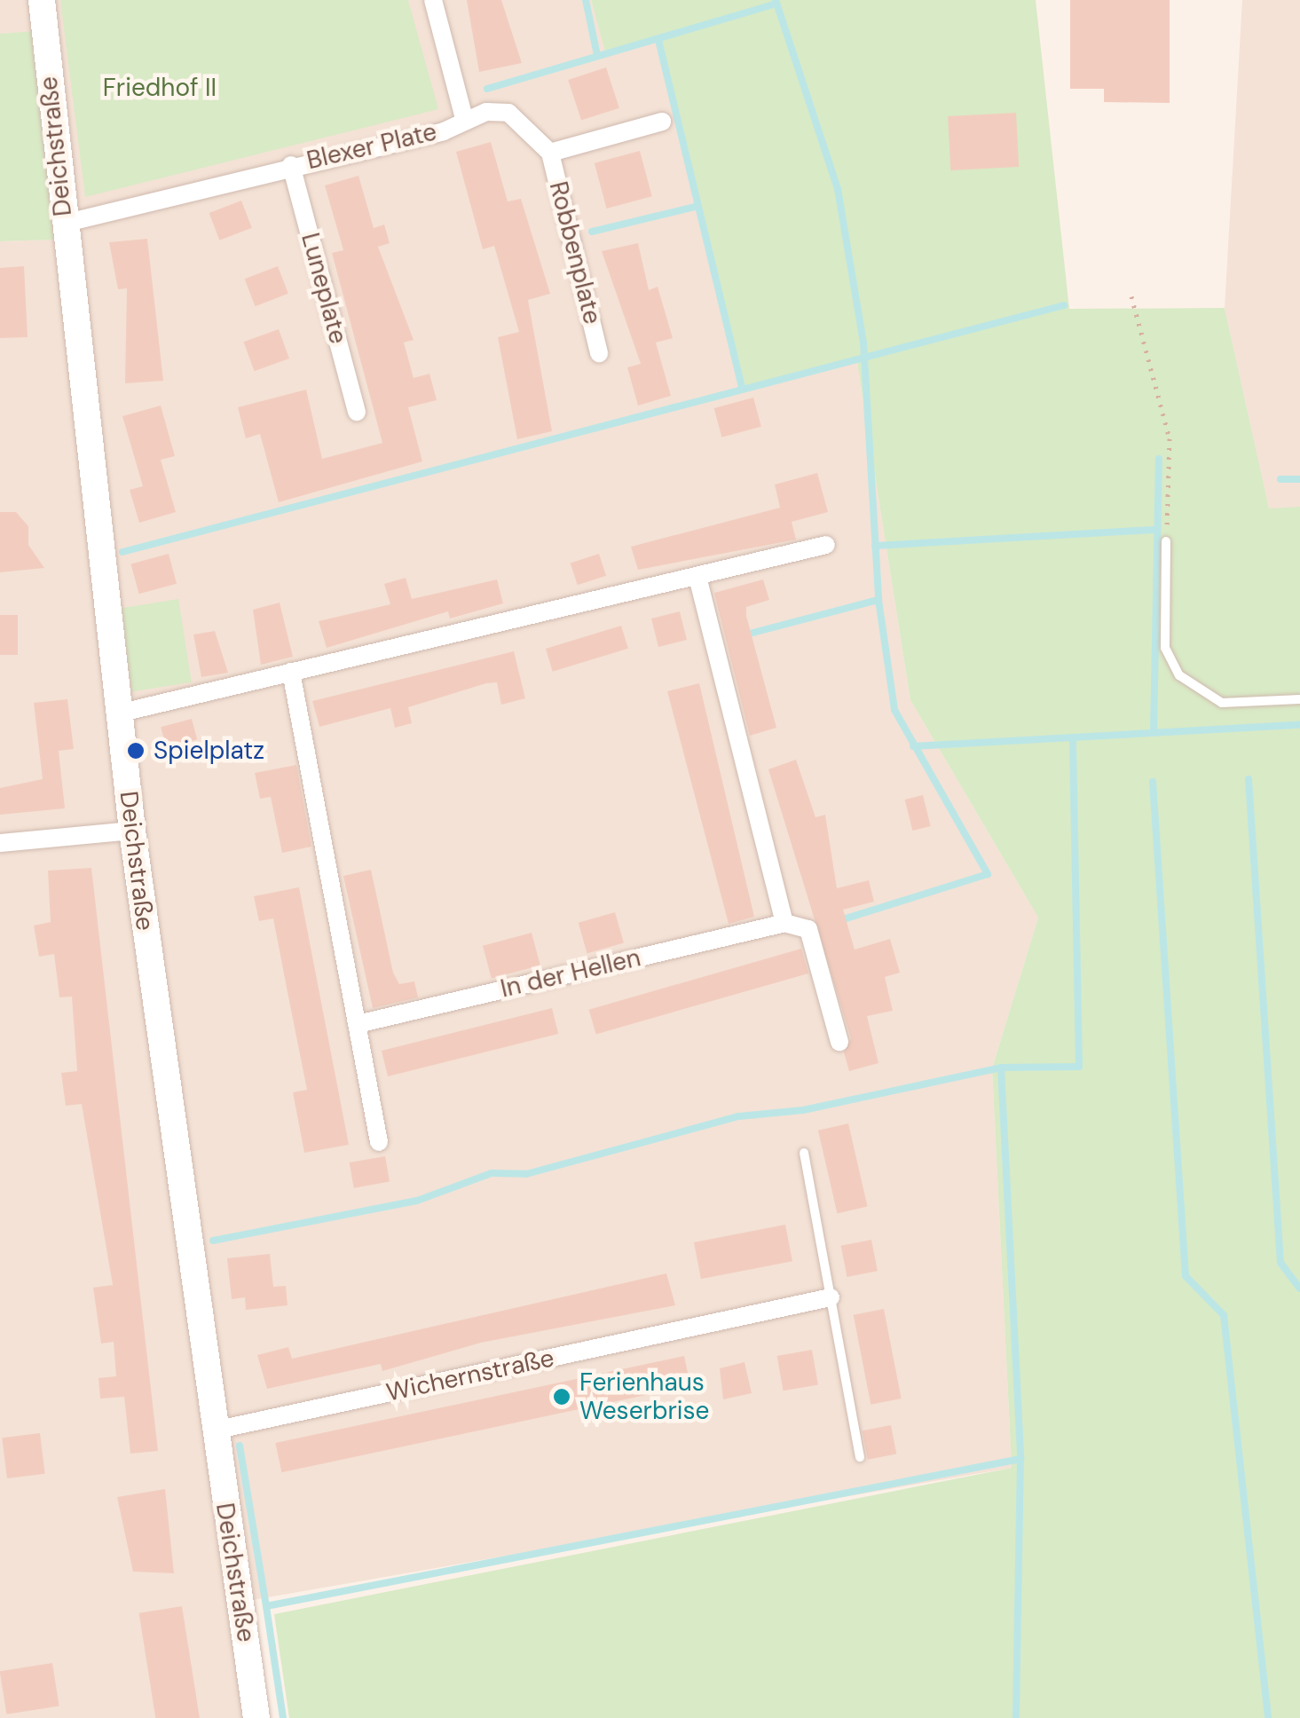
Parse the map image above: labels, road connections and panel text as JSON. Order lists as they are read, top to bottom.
{
  "streets": {
    "street": [
      "Deichstraße",
      "Blexer Plate",
      "Robbenplate",
      "Luneplate",
      "In der Hellen",
      "Wichernstraße"
    ]
  },
  "crossings": [
    ["Deichstraße", "Blexer Plate"],
    ["Deichstraße", "Wichernstraße"],
    ["Blexer Plate", "Robbenplate"],
    ["Blexer Plate", "Luneplate"]
  ],
  "parks": ["Friedhof II"],
  "places": ["Spielplatz", "Ferienhaus Weserbrise"]
}
